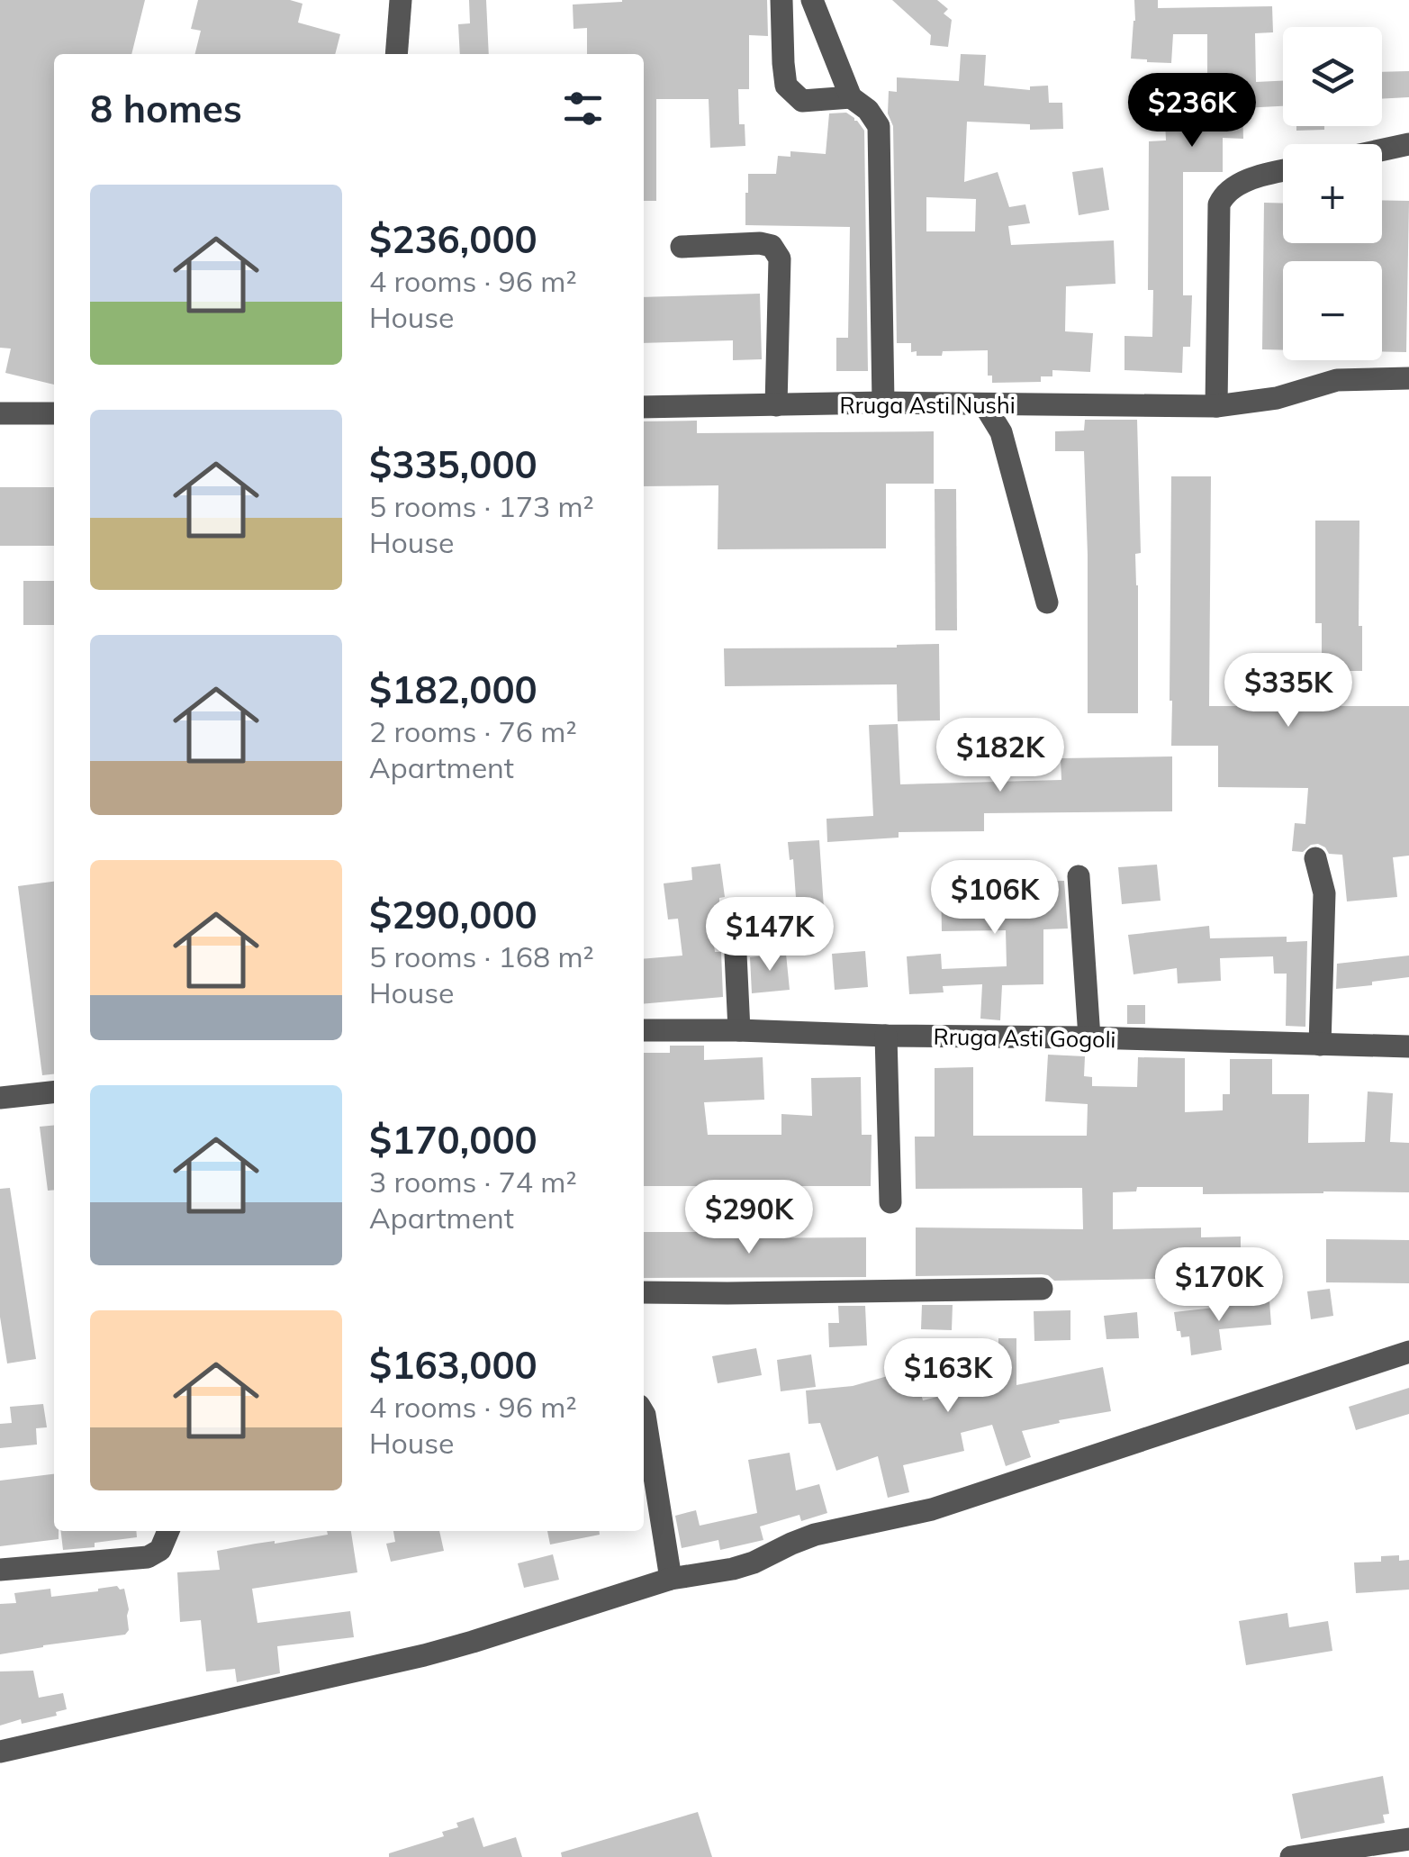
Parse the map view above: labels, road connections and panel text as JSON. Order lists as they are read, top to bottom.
{
  "streets": {
    "street": ["Rruga Asti Nushi", "Rruga Asti Gogoli"]
  },
  "page": {
    "map_buttons": ["+", "−"],
    "heading": "8 homes",
    "price": [
      "$236K",
      "$335K",
      "$182K",
      "$106K",
      "$147K",
      "$290K",
      "$170K",
      "$163K"
    ],
    "list": [
      {
        "name": "$236,000",
        "note": "4 rooms · 96 m² · House"
      },
      {
        "name": "$335,000",
        "note": "5 rooms · 173 m² · House"
      },
      {
        "name": "$182,000",
        "note": "2 rooms · 76 m² · Apartment"
      },
      {
        "name": "$290,000",
        "note": "5 rooms · 168 m² · House"
      },
      {
        "name": "$170,000",
        "note": "3 rooms · 74 m² · Apartment"
      },
      {
        "name": "$163,000",
        "note": "4 rooms · 96 m² · House"
      }
    ]
  }
}
